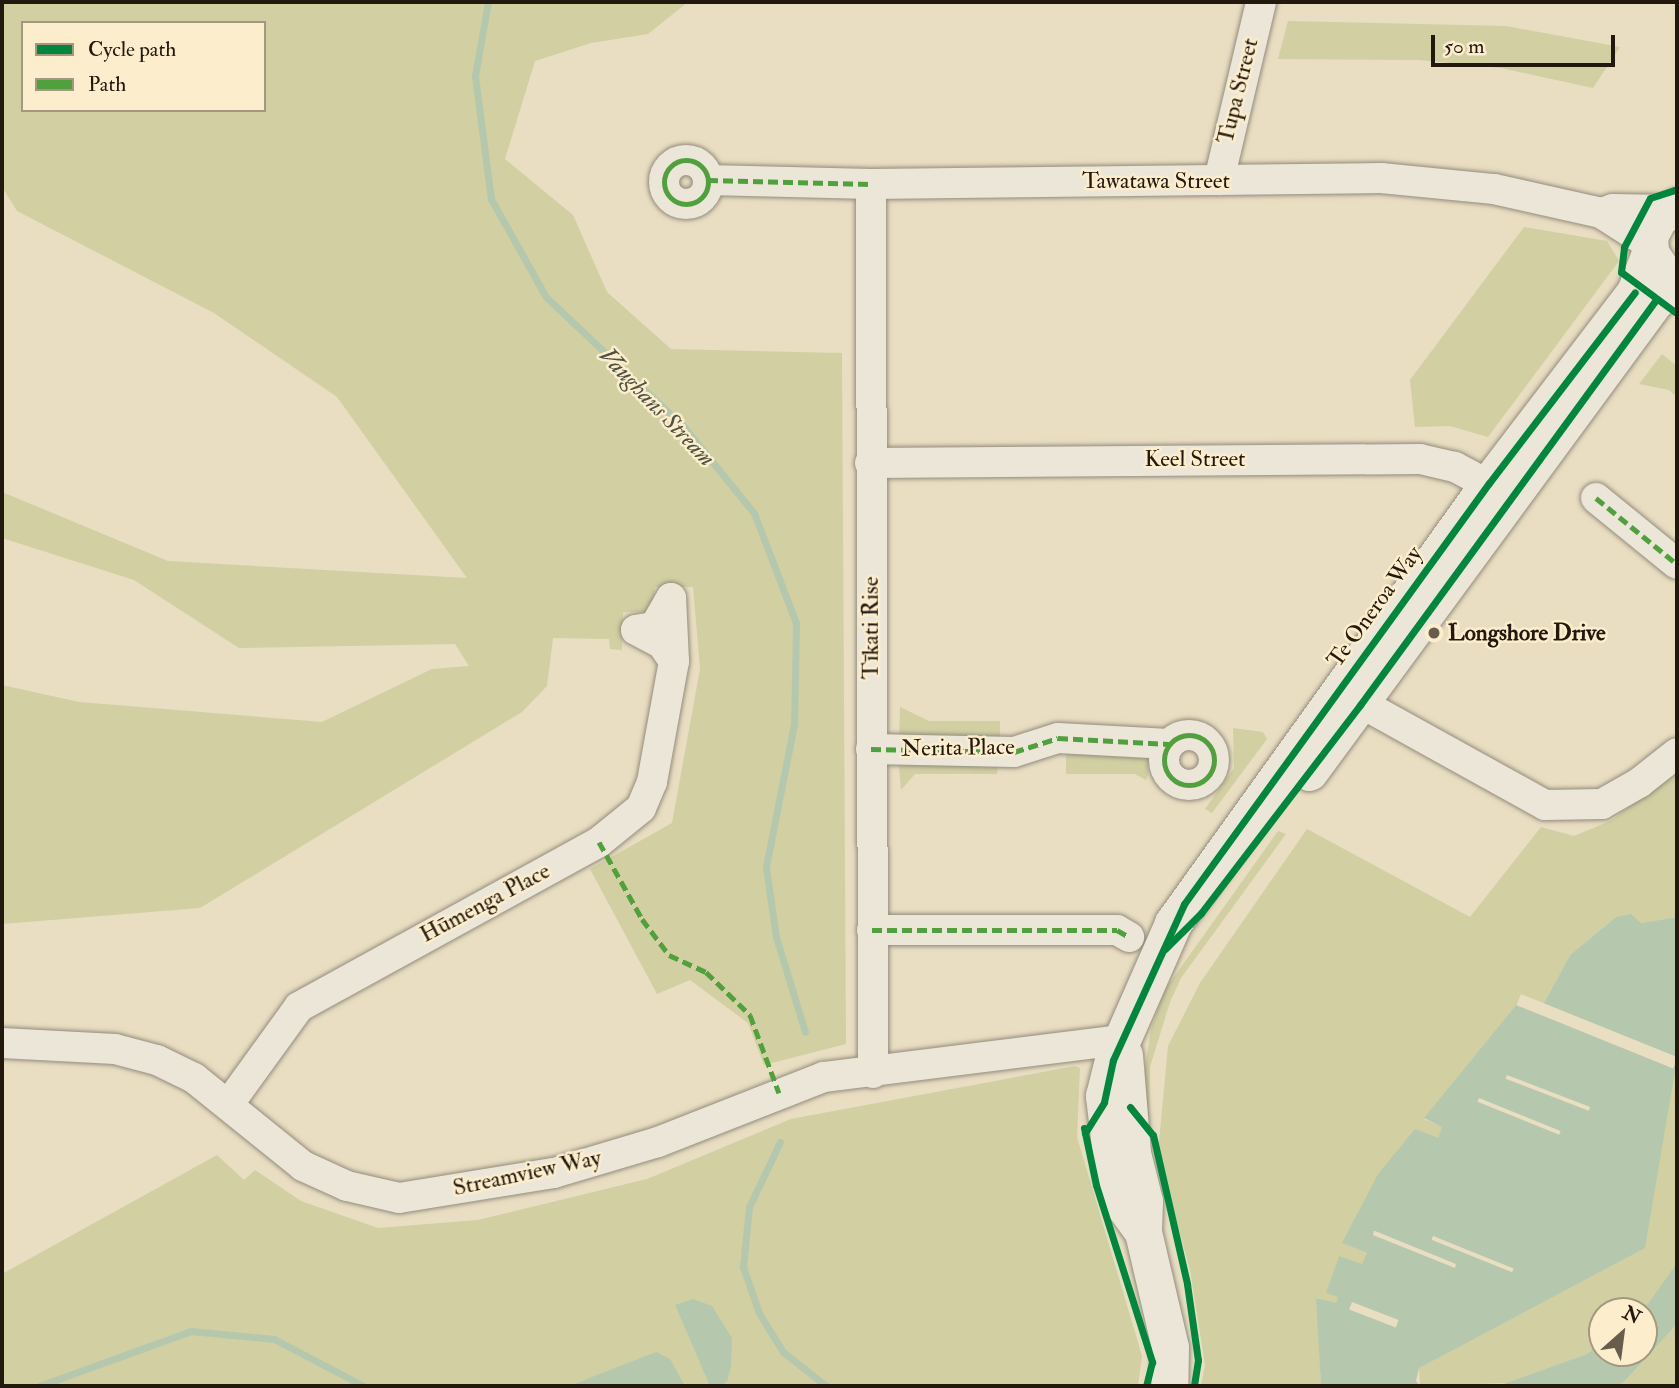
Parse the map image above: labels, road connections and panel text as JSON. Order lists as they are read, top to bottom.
{
  "streets": {
    "street": [
      "Tupa Street",
      "Tawatawa Street",
      "Keel Street",
      "Te Oneroa Way",
      "Tīkati Rise",
      "Nerita Place",
      "Hūmenga Place",
      "Streamview Way"
    ]
  },
  "crossings": [
    ["Tupa Street", "Tawatawa Street"],
    ["Tawatawa Street", "Te Oneroa Way"],
    ["Tawatawa Street", "Tīkati Rise"],
    ["Keel Street", "Te Oneroa Way"],
    ["Keel Street", "Tīkati Rise"],
    ["Te Oneroa Way", "Streamview Way"],
    ["Tīkati Rise", "Nerita Place"],
    ["Tīkati Rise", "Streamview Way"],
    ["Hūmenga Place", "Streamview Way"]
  ],
  "water": ["Vaughans Stream"],
  "places": ["Longshore Drive"],
  "legend": ["Cycle path", "Path"],
  "scale_bar": "50 m",
  "north": "top right"
}
